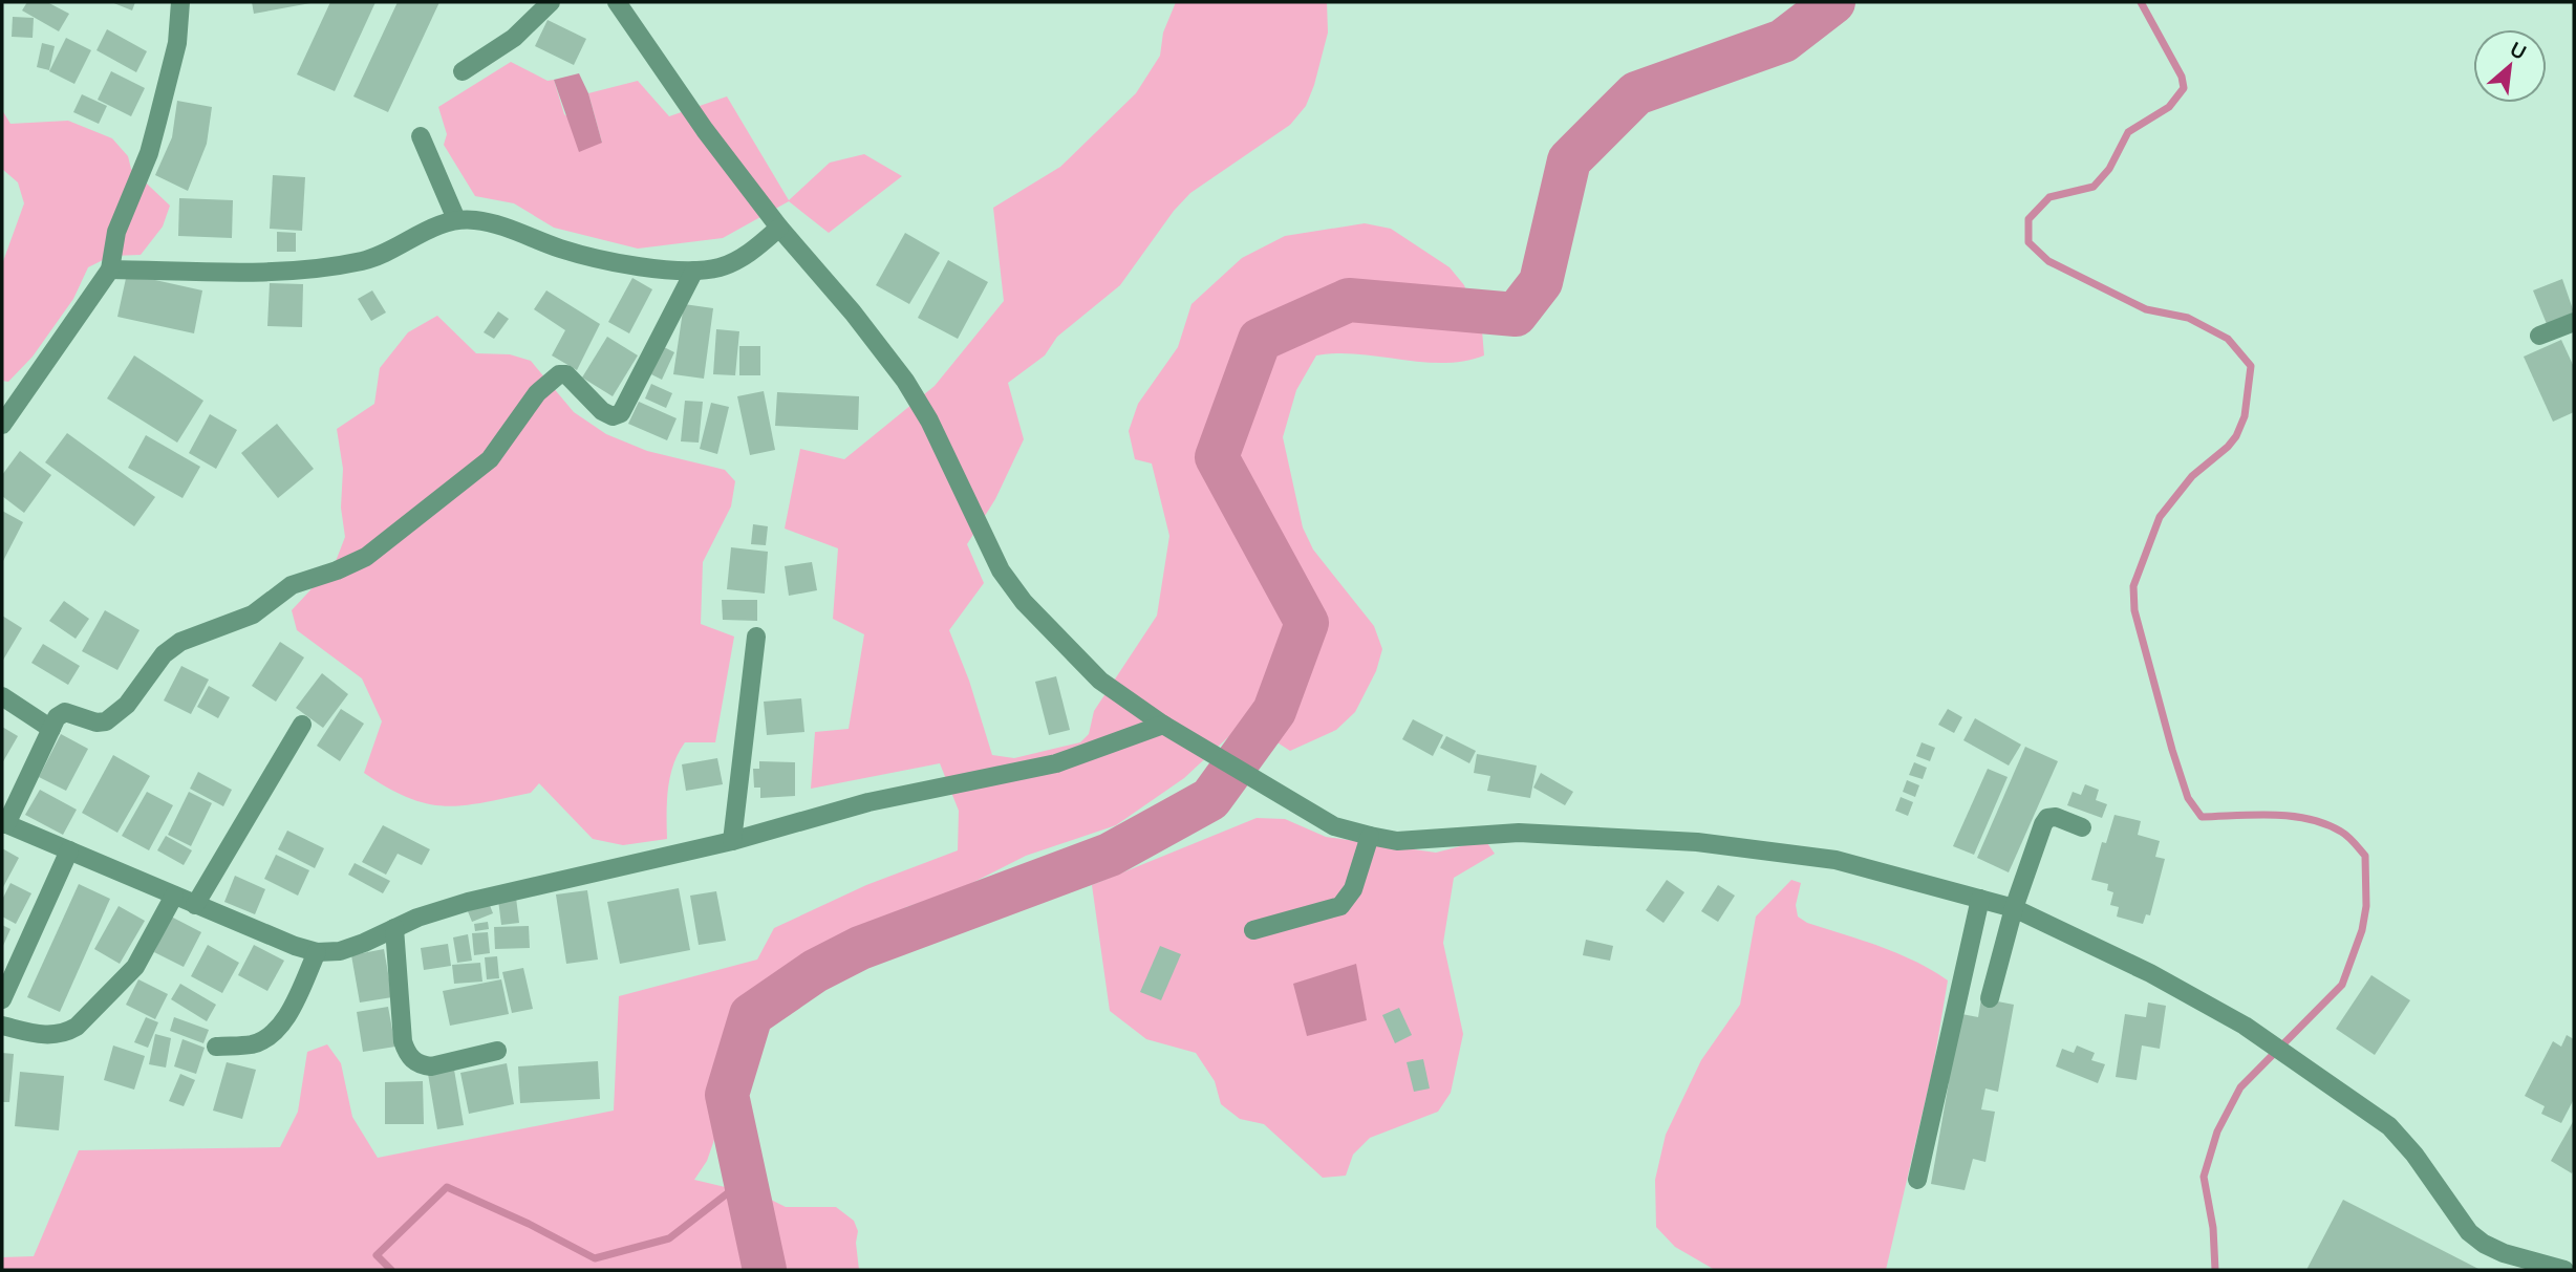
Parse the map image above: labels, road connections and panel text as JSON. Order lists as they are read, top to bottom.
{
  "north": "top right"
}
